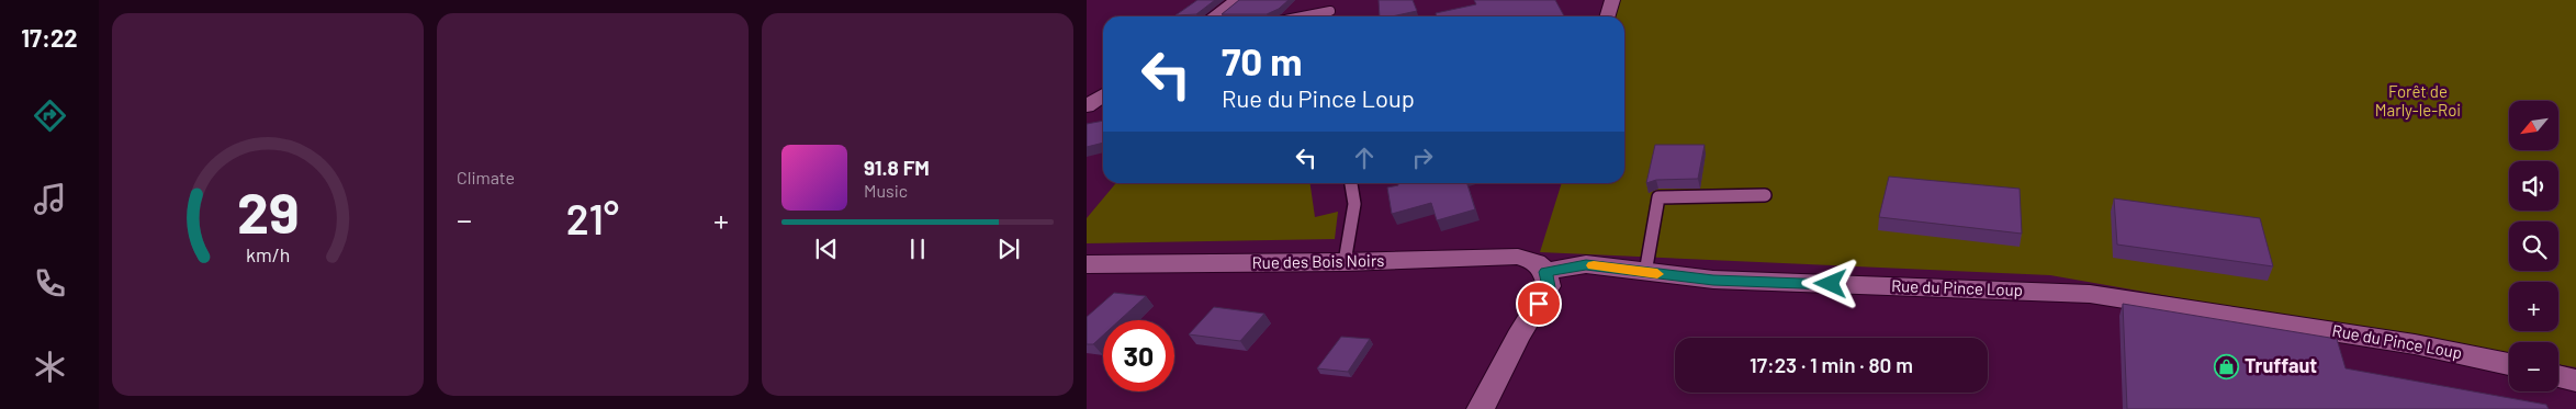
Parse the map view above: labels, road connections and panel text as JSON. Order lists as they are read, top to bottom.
{
  "streets": {
    "street": ["Rue des Bois Noirs", "Rue du Pince Loup"]
  },
  "crossings": [
    ["Rue des Bois Noirs", "Rue du Pince Loup"]
  ],
  "parks": ["Forêt de Marly-le-Roi"],
  "places": {
    "shop": ["Truffaut"]
  },
  "north": "bottom left",
  "page": {
    "tabs": "17:22",
    "tile": "Climate",
    "turn": ["70 m", "Rue du Pince Loup"],
    "map_buttons": ["+", "−"],
    "song": ["91.8 FM", "Music"],
    "heat": ["−", "21°", "+"],
    "limit": "30",
    "trip": "17:23 · 1 min · 80 m",
    "gauge": ["29", "km/h"]
  }
}
